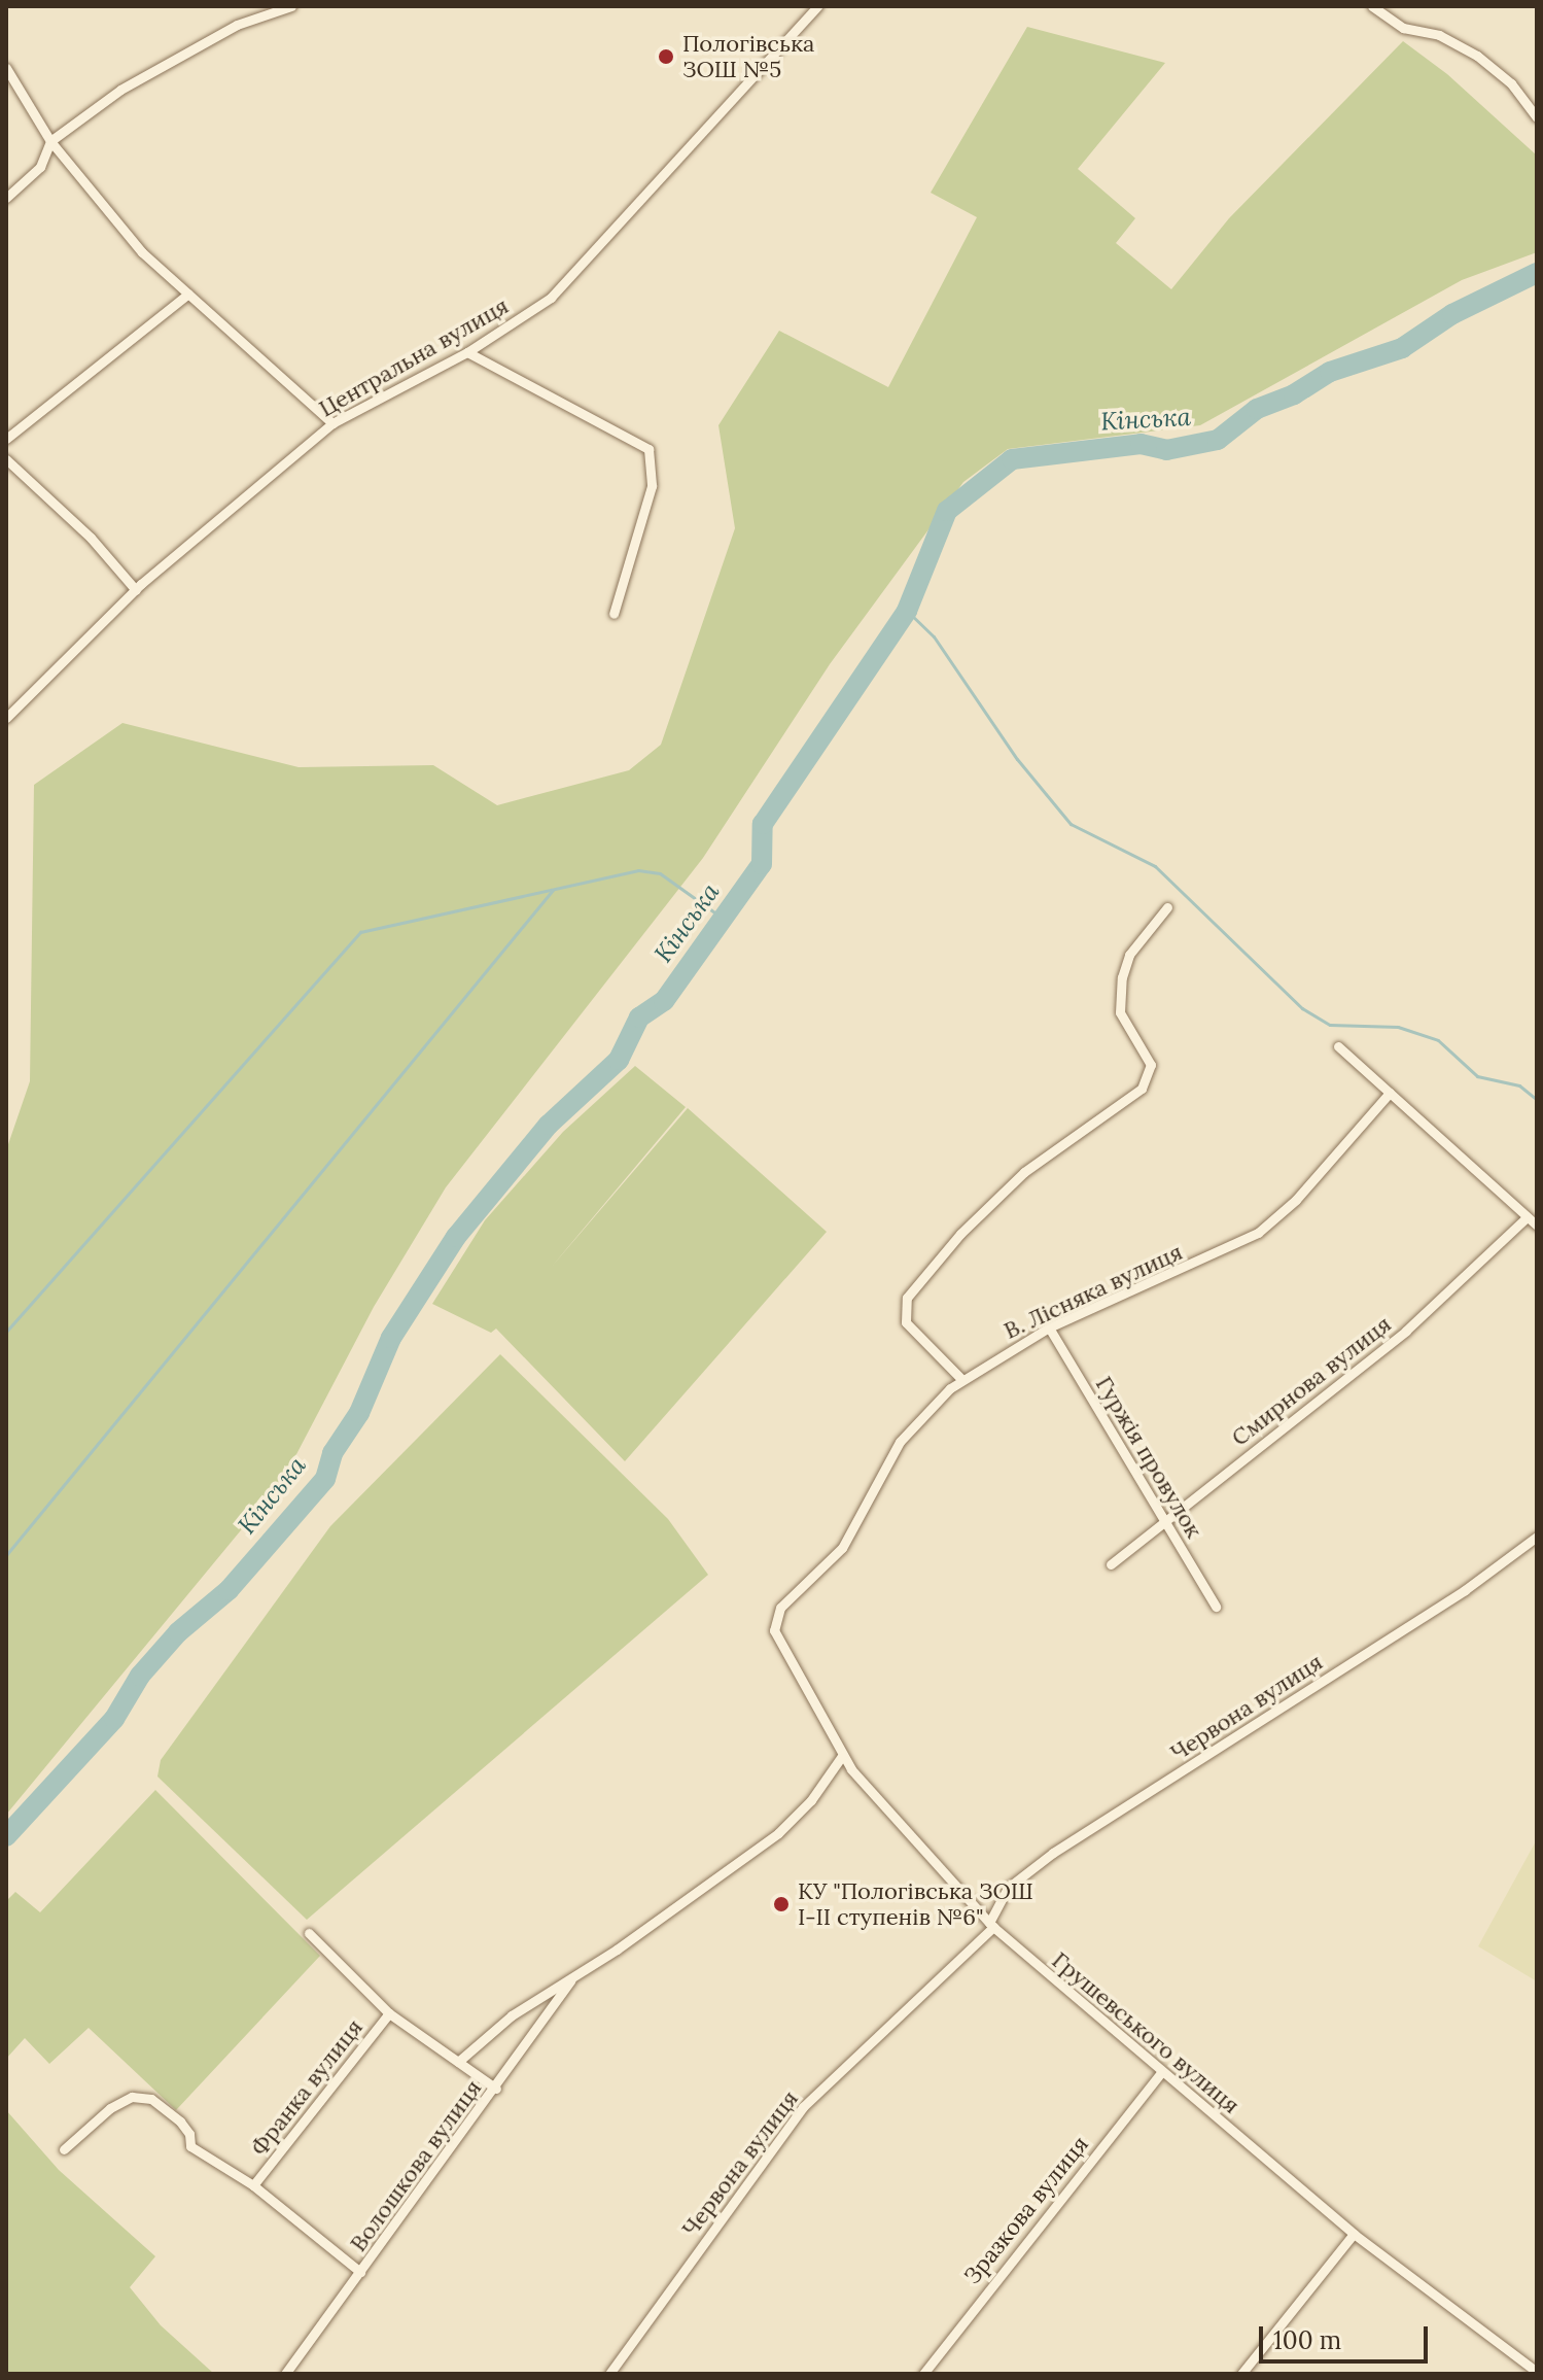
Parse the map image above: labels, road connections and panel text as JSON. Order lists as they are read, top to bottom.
{
  "streets": {
    "street": [
      "Центральна вулиця",
      "В. Лісняка вулиця",
      "Смирнова вулиця",
      "Гуржія провулок",
      "Червона вулиця",
      "Грушевського вулиця",
      "Франка вулиця",
      "Волошкова вулиця",
      "Зразкова вулиця"
    ]
  },
  "crossings": [
    ["В. Лісняка вулиця", "Гуржія провулок"],
    ["В. Лісняка вулиця", "Грушевського вулиця"],
    ["Смирнова вулиця", "Гуржія провулок"],
    ["Червона вулиця", "Грушевського вулиця"],
    ["Грушевського вулиця", "Волошкова вулиця"],
    ["Грушевського вулиця", "Зразкова вулиця"],
    ["Франка вулиця", "Волошкова вулиця"]
  ],
  "water": ["Кінська"],
  "places": ["Пологівська ЗОШ №5", "КУ \"Пологівська ЗОШ І-ІІ ступенів №6\""],
  "scale_bar": "100 m"
}
